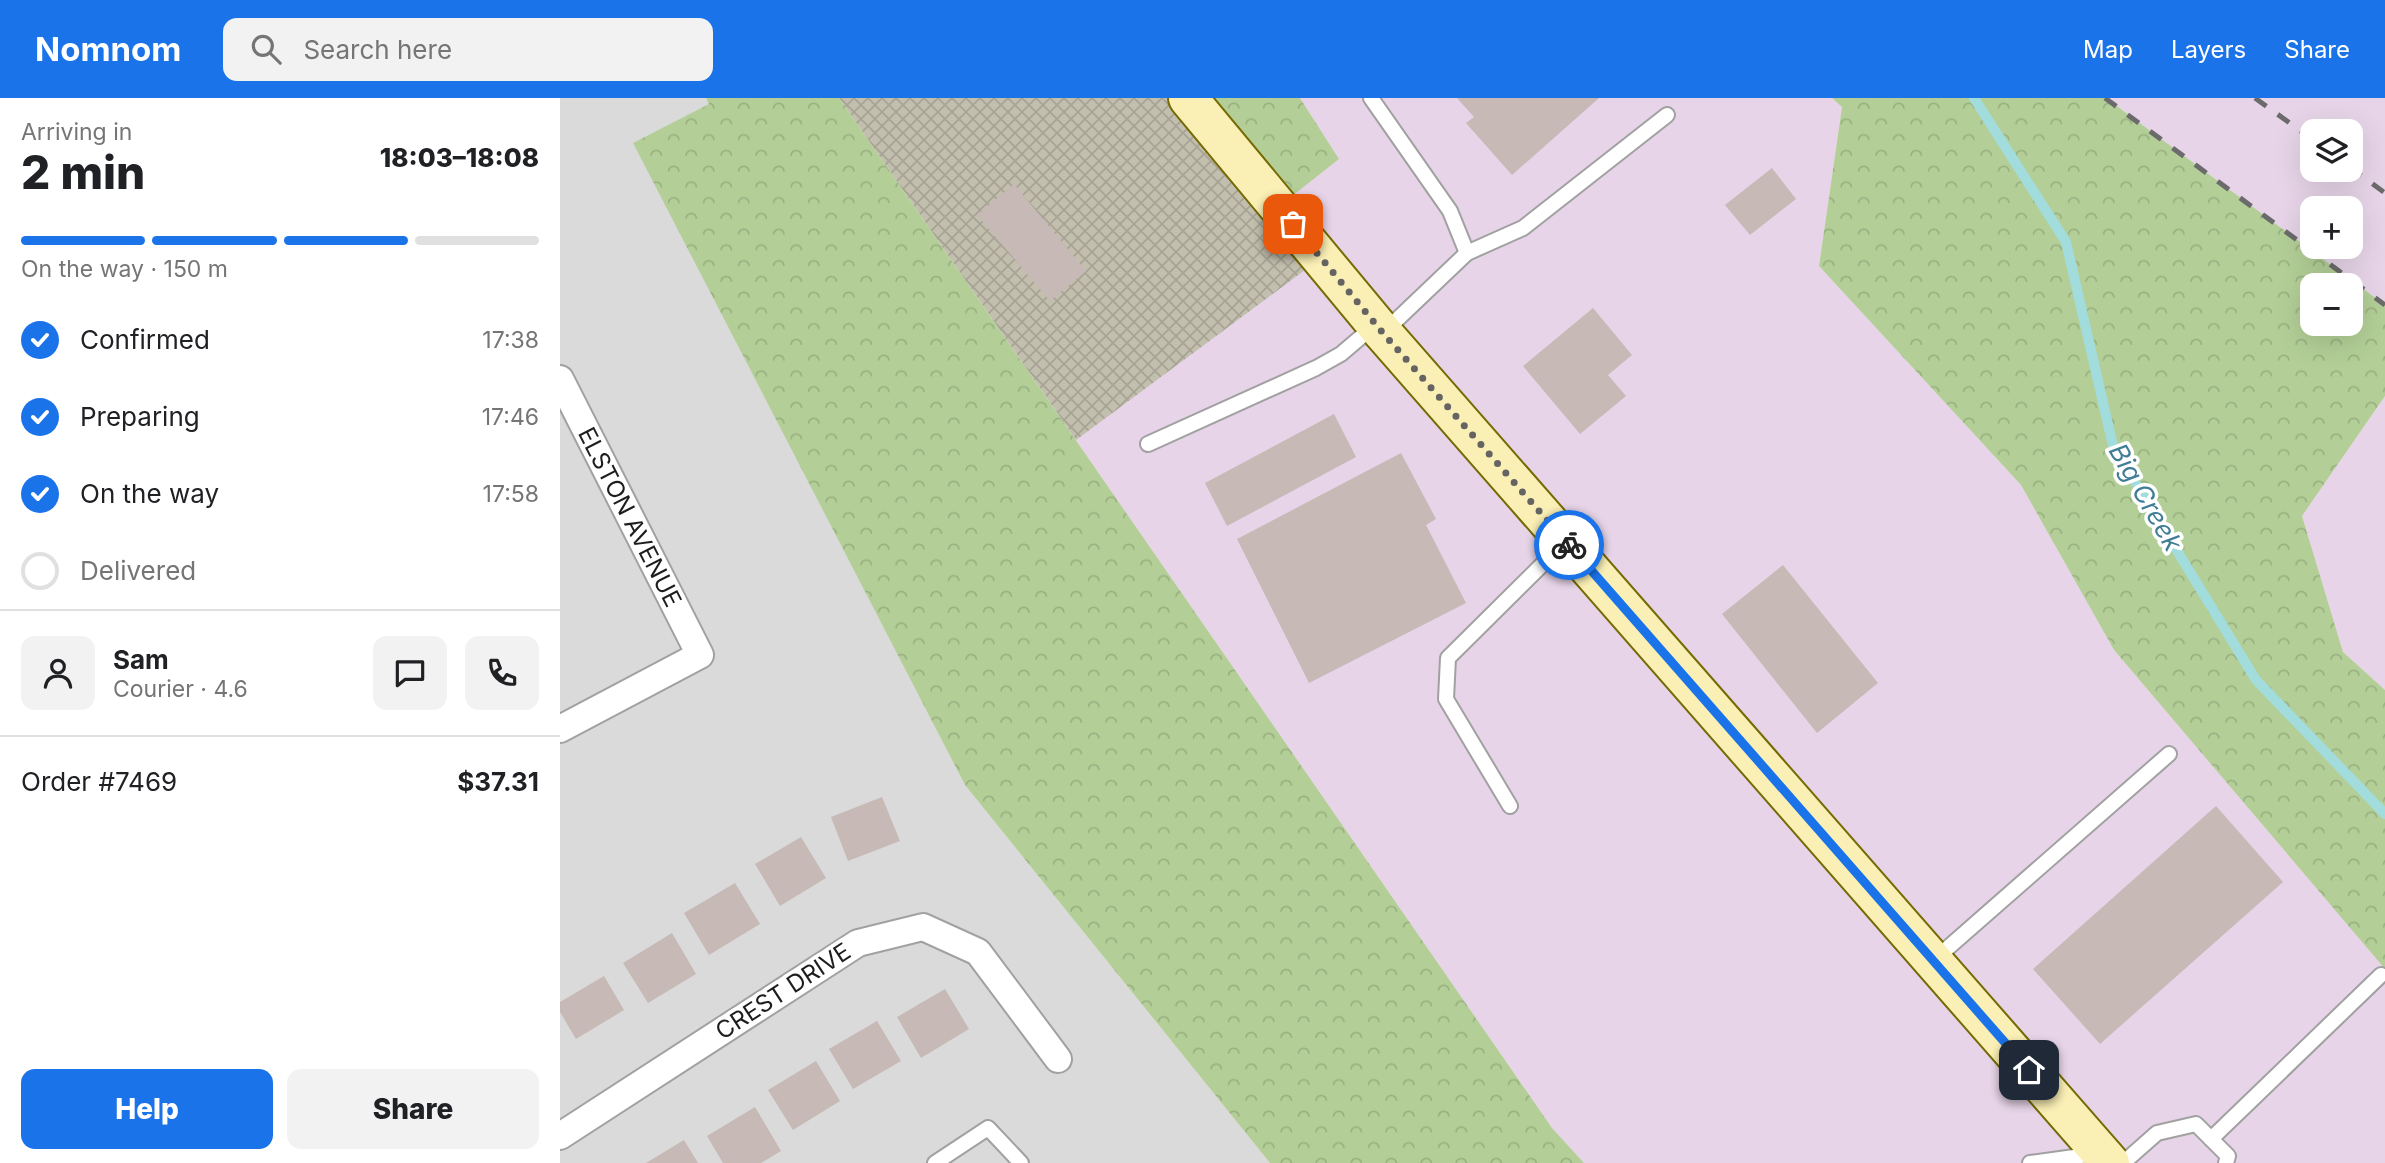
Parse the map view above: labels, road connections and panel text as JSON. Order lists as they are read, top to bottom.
{
  "streets": {
    "street": ["ELSTON AVENUE", "CREST DRIVE"]
  },
  "water": ["Big Creek"],
  "page": {
    "header": "Nomnom",
    "search": "Search here",
    "nav": ["Map", "Layers", "Share"],
    "heading": ["2 min", "Arriving in", "18:03–18:08"],
    "panel": [
      "Sam",
      "Courier · 4.6",
      "Order #7469",
      "$37.31"
    ],
    "map_buttons": ["+", "−"],
    "bar": "On the way · 150 m",
    "list": [
      ["Confirmed", "17:38"],
      ["Preparing", "17:46"],
      ["On the way", "17:58"],
      "Delivered"
    ],
    "buttons": ["Help", "Share"]
  }
}
